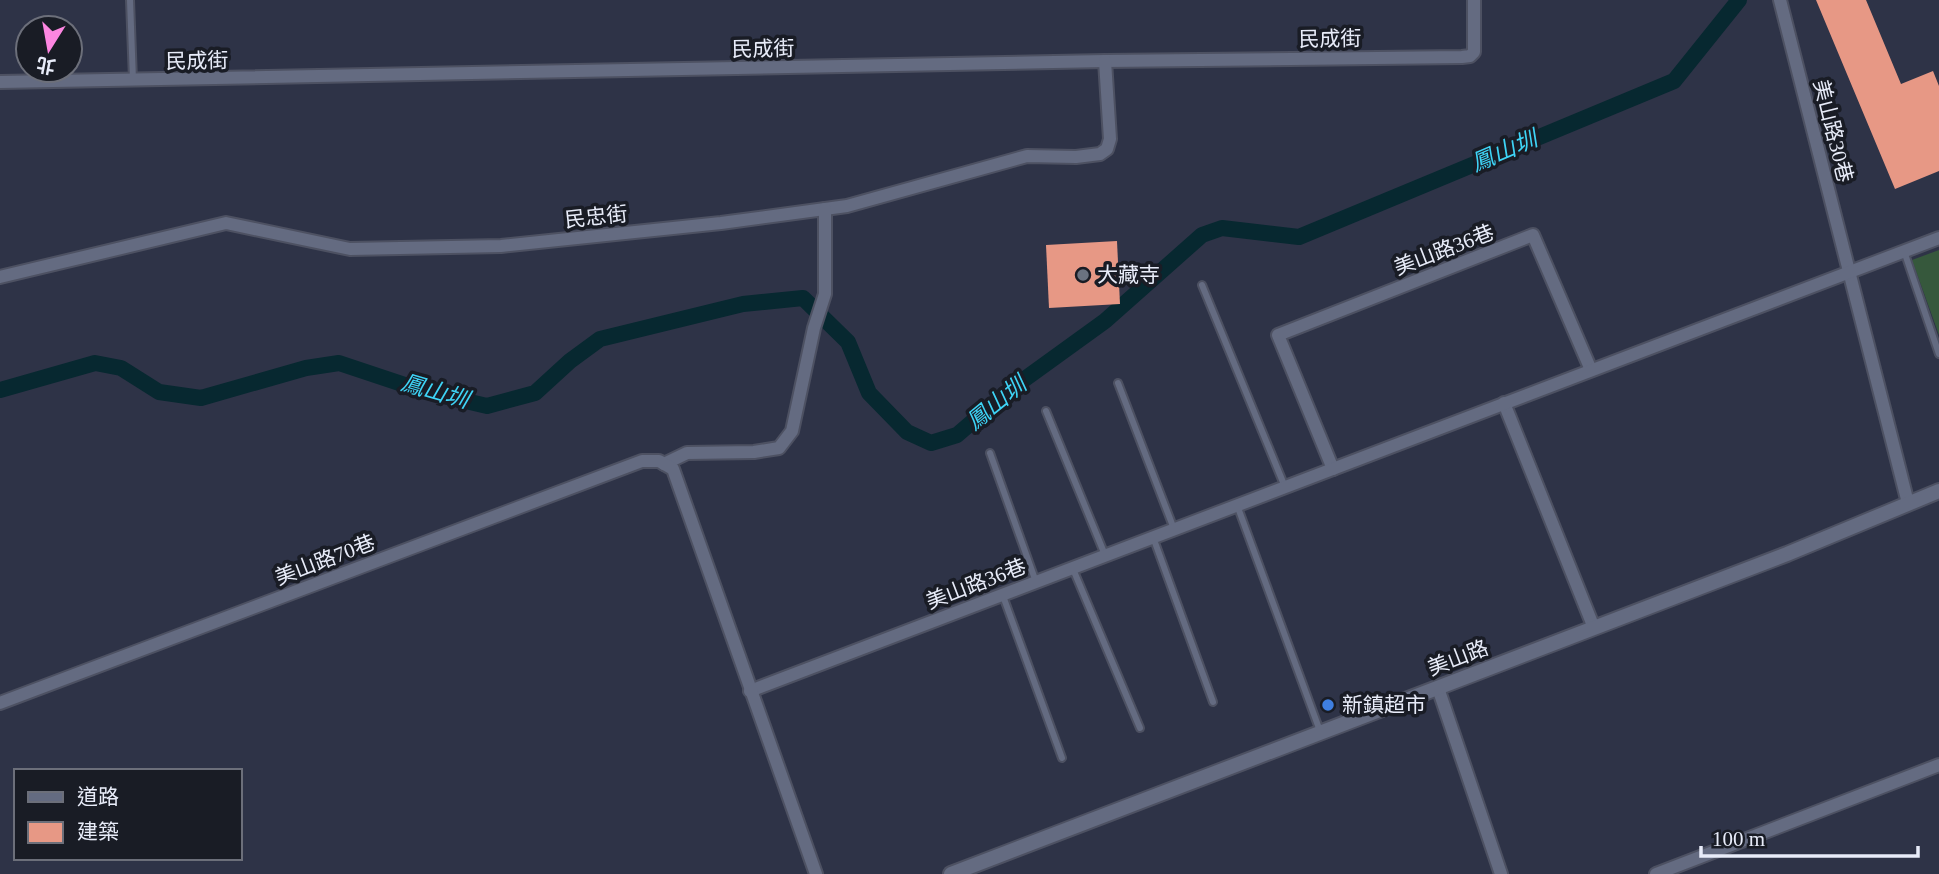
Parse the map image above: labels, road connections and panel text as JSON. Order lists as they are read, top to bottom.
{
  "streets": {
    "street": [
      "民成街",
      "美山路30巷",
      "民忠街",
      "美山路36巷",
      "美山路70巷",
      "美山路"
    ]
  },
  "crossings": [
    ["民成街", "民忠街"],
    ["美山路30巷", "美山路"],
    ["民忠街", "美山路70巷"]
  ],
  "water": ["鳳山圳"],
  "places": ["大藏寺", "新鎮超市"],
  "legend": ["道路", "建築"],
  "scale_bar": "100 m",
  "north": "bottom"
}
